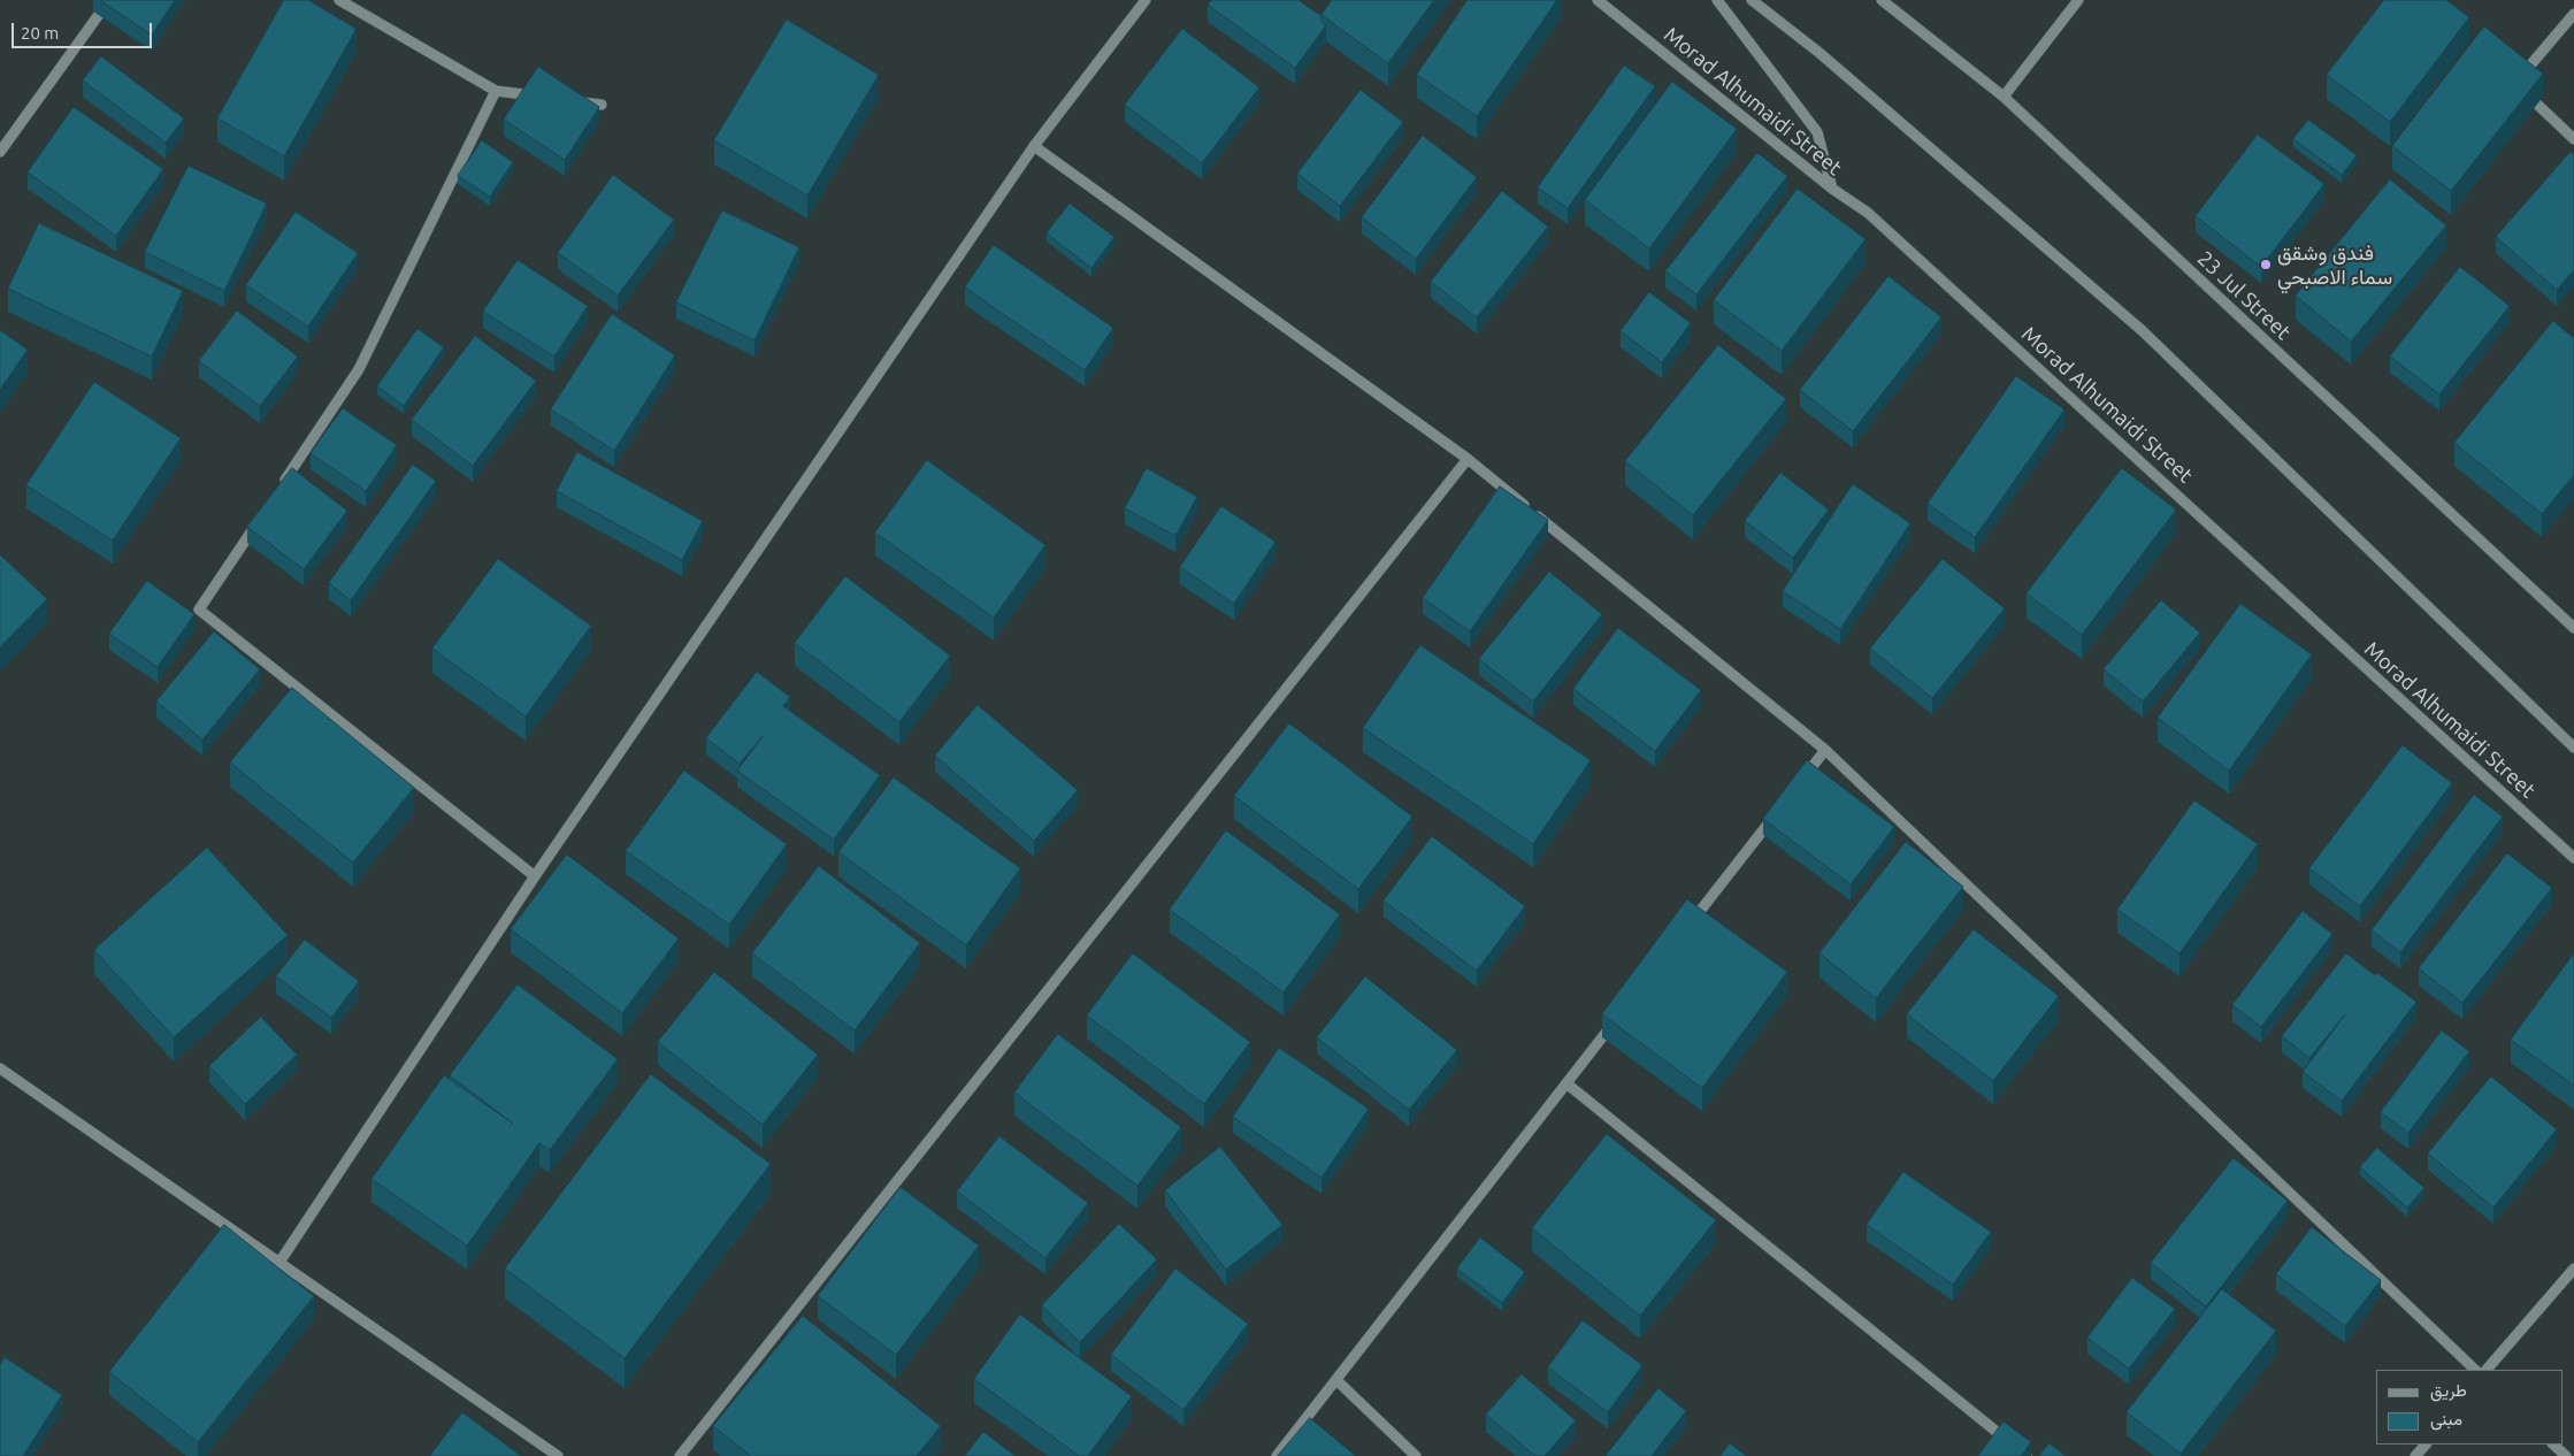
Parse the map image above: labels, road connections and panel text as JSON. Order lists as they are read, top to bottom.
{
  "streets": {
    "street": ["Morad Alhumaidi Street", "23 Jul Street"]
  },
  "places": ["فندق وشقق سماء الاصبحي"],
  "legend": ["طريق", "مبنى"],
  "scale_bar": "20 m"
}
